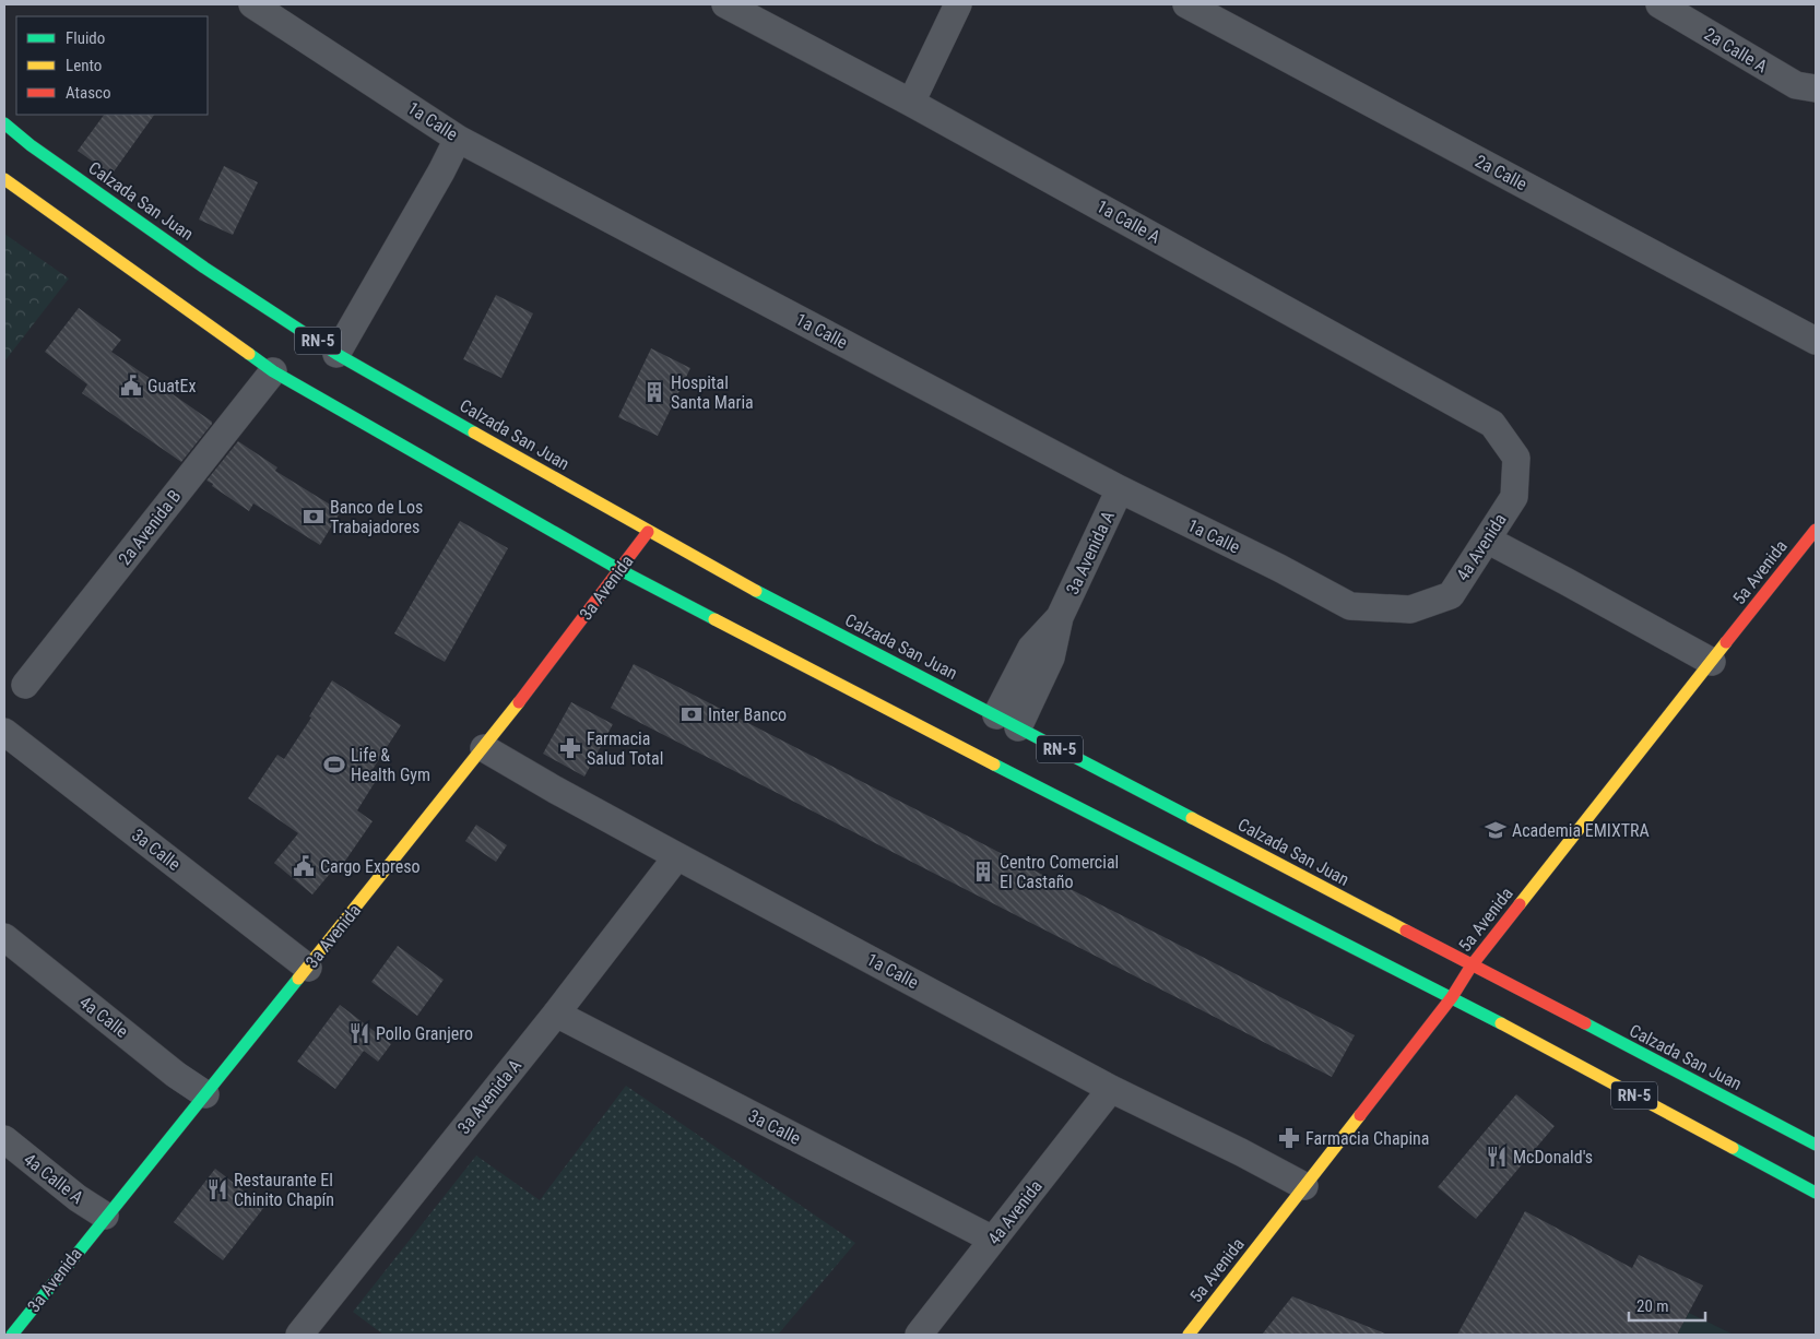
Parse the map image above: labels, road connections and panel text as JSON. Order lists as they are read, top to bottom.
{
  "streets": {
    "main road": [
      "Calzada San Juan",
      "RN-5",
      "5a Avenida",
      "3a Avenida"
    ],
    "street": [
      "2a Calle A",
      "1a Calle",
      "2a Calle",
      "1a Calle A",
      "2a Avenida B",
      "4a Avenida",
      "3a Avenida A",
      "3a Calle",
      "4a Calle",
      "4a Calle A"
    ]
  },
  "crossings": [
    ["1a Calle", "4a Avenida"],
    ["1a Calle", "3a Avenida A"],
    ["1a Calle", "5a Avenida"],
    ["1a Calle", "3a Avenida"],
    ["Calzada San Juan", "3a Avenida A"],
    ["Calzada San Juan", "5a Avenida"],
    ["Calzada San Juan", "3a Avenida"],
    ["1a Calle A", "4a Avenida"],
    ["RN-5", "2a Avenida B"],
    ["RN-5", "5a Avenida"],
    ["RN-5", "3a Avenida"],
    ["4a Avenida", "3a Calle"],
    ["3a Avenida A", "3a Calle"],
    ["3a Avenida", "3a Calle"],
    ["3a Avenida", "4a Calle"],
    ["3a Avenida", "4a Calle A"]
  ],
  "places": {
    "public building": ["GuatEx", "Cargo Expreso"],
    "building": ["Hospital Santa Maria", "Centro Comercial El Castaño"],
    "bank": ["Banco de Los Trabajadores", "Inter Banco"],
    "pharmacy": ["Farmacia Salud Total", "Farmacia Chapina"],
    "sports": ["Life & Health Gym"],
    "school or university": ["Academia EMIXTRA"],
    "restaurant": ["Pollo Granjero", "McDonald's", "Restaurante El Chinito Chapín"]
  },
  "legend": ["Fluido", "Lento", "Atasco"],
  "scale_bar": "20 m"
}
